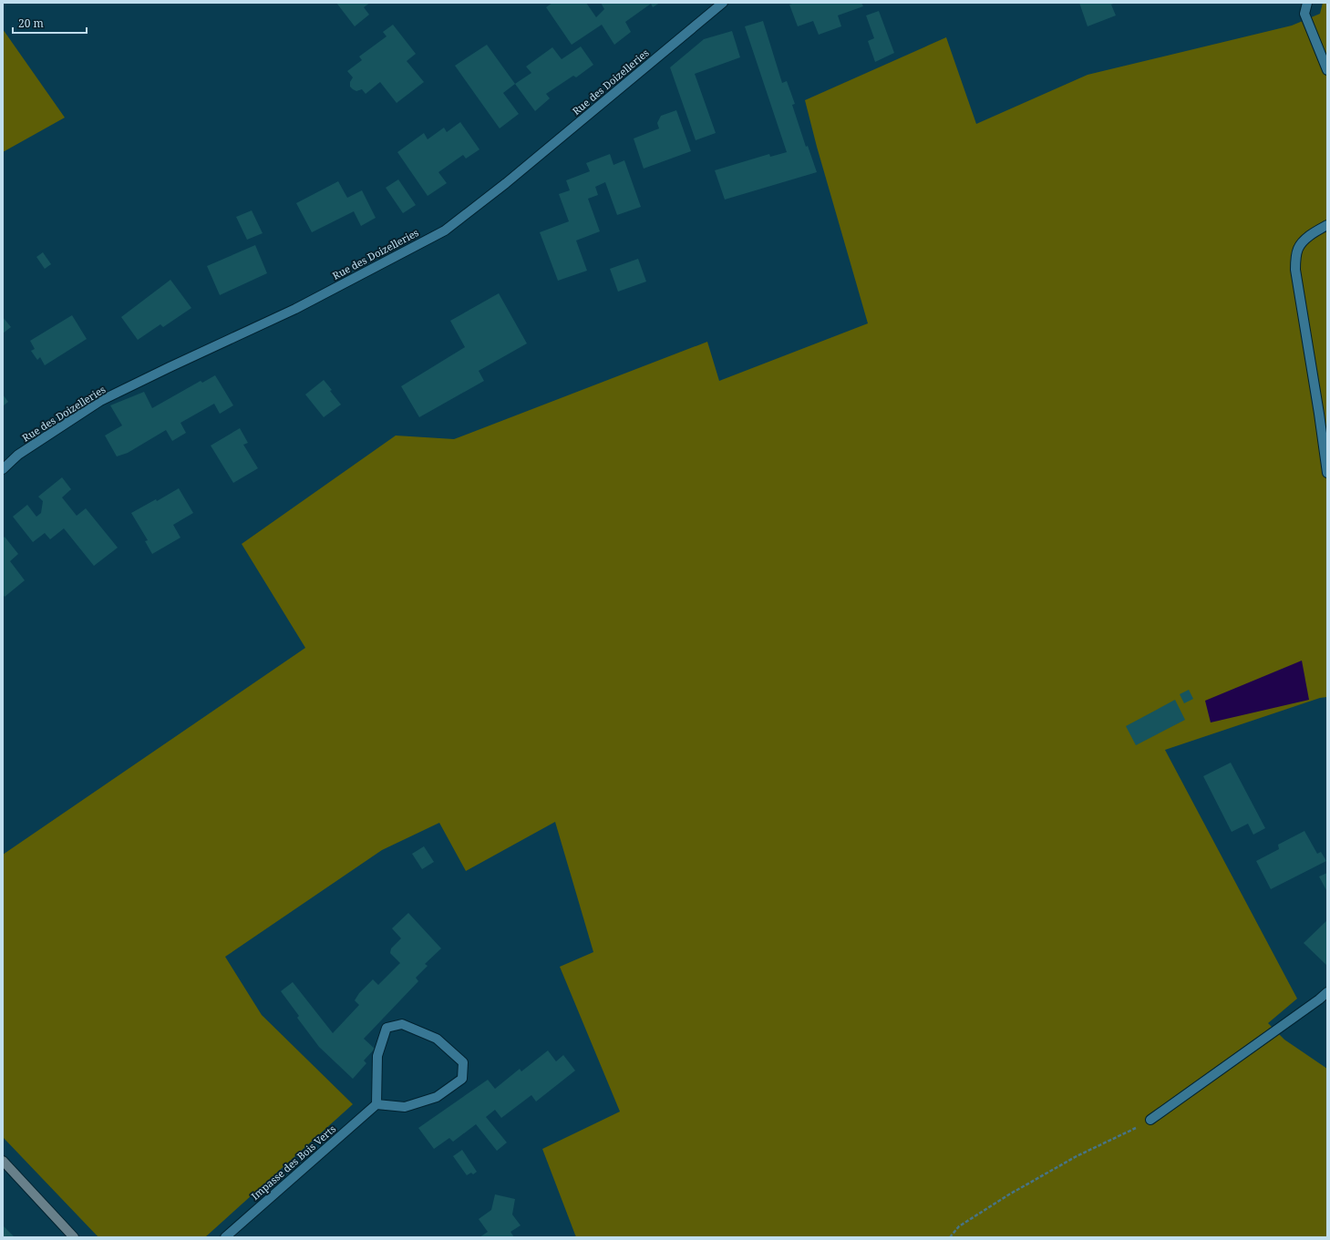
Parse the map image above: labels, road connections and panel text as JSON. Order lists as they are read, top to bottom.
{
  "streets": {
    "street": ["Rue des Doizelleries", "Impasse des Bois Verts"]
  },
  "scale_bar": "20 m"
}
